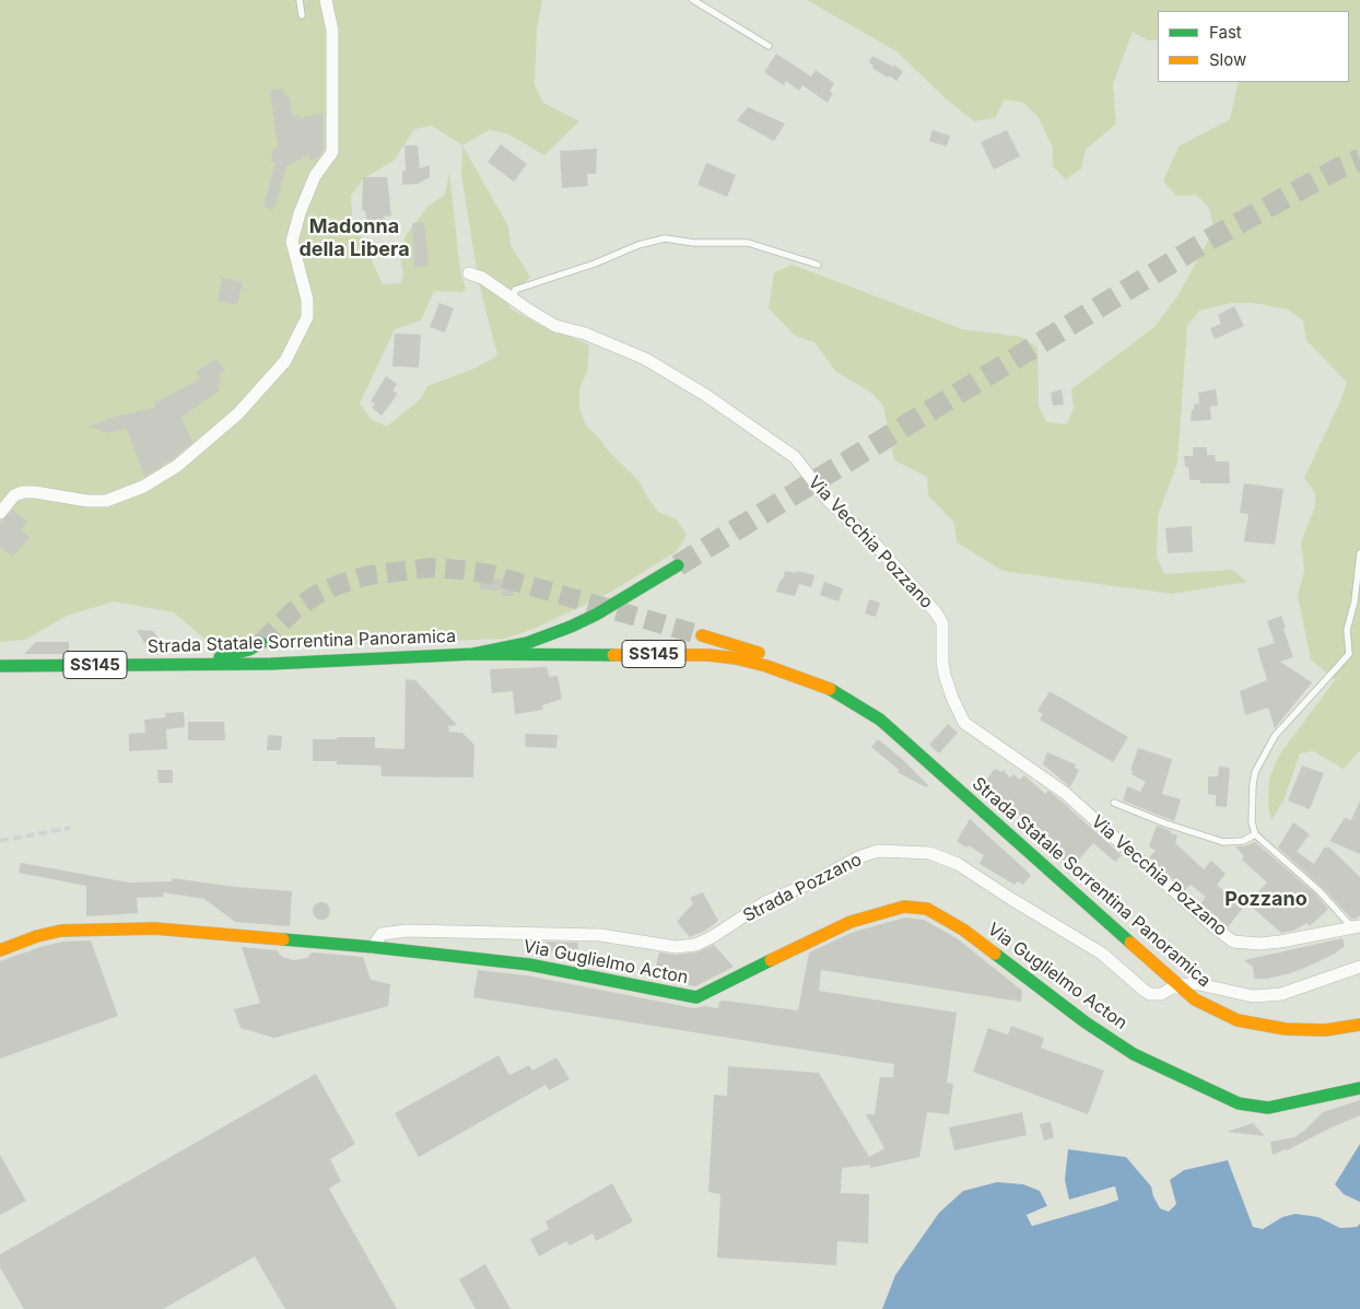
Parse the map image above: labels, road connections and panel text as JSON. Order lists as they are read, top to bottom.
{
  "streets": {
    "main road": ["Strada Statale Sorrentina Panoramica", "SS145", "Via Guglielmo Acton"],
    "street": ["Via Vecchia Pozzano", "Strada Pozzano"]
  },
  "crossings": [
    ["Strada Statale Sorrentina Panoramica", "SS145"],
    ["Strada Statale Sorrentina Panoramica", "Strada Pozzano"],
    ["Strada Pozzano", "Via Guglielmo Acton"]
  ],
  "districts": ["Madonna della Libera", "Pozzano"],
  "legend": ["Fast", "Slow"]
}
